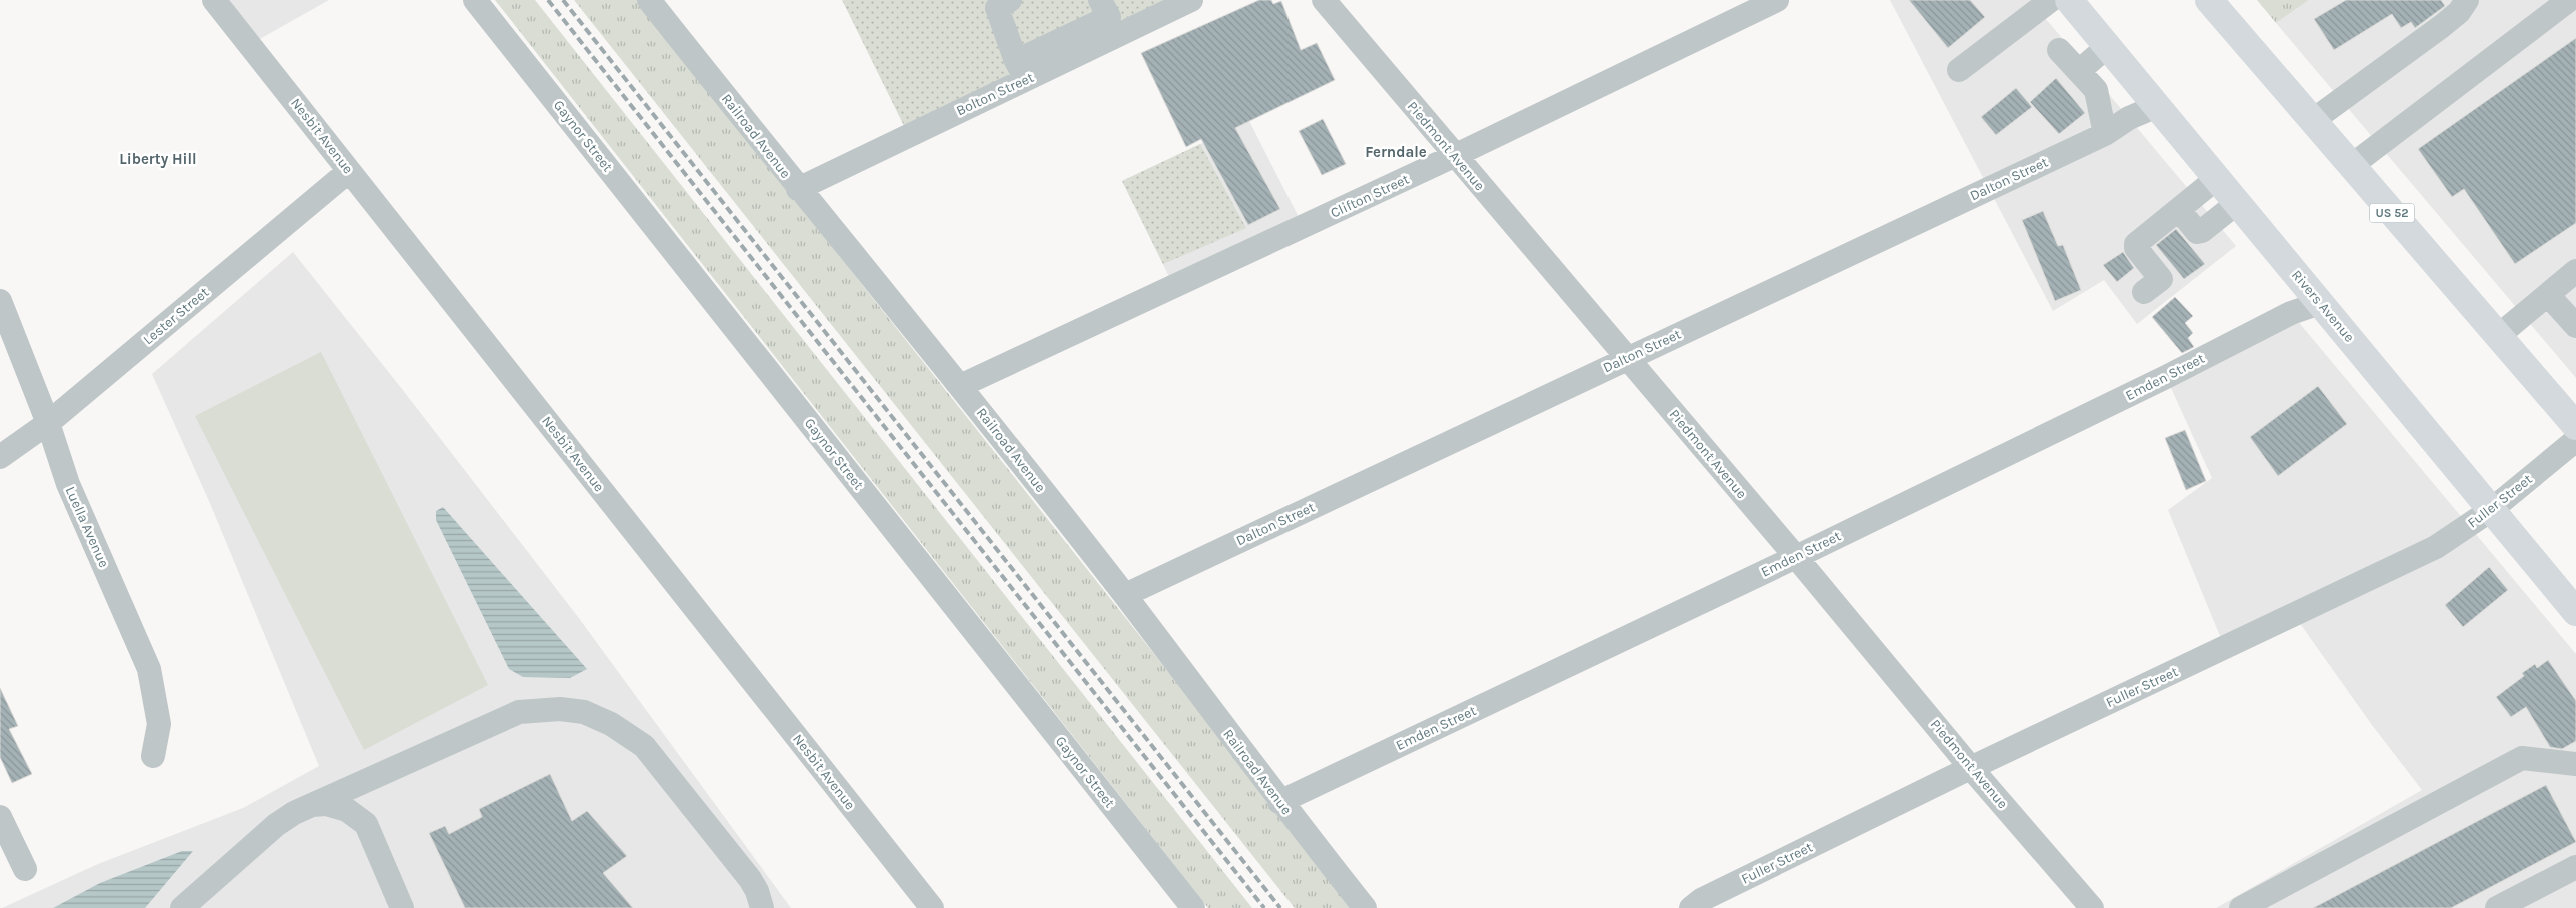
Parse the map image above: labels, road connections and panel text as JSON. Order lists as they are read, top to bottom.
{
  "streets": {
    "main road": ["US 52", "Rivers Avenue"],
    "street": [
      "Bolton Street",
      "Nesbit Avenue",
      "Gaynor Street",
      "Railroad Avenue",
      "Piedmont Avenue",
      "Dalton Street",
      "Clifton Street",
      "Lester Street",
      "Emden Street",
      "Fuller Street",
      "Luella Avenue"
    ]
  },
  "crossings": [
    ["Bolton Street", "Railroad Avenue"],
    ["Nesbit Avenue", "Lester Street"],
    ["Railroad Avenue", "Dalton Street"],
    ["Railroad Avenue", "Clifton Street"],
    ["Railroad Avenue", "Emden Street"],
    ["Piedmont Avenue", "Dalton Street"],
    ["Piedmont Avenue", "Clifton Street"],
    ["Piedmont Avenue", "Emden Street"],
    ["Piedmont Avenue", "Fuller Street"],
    ["Dalton Street", "Rivers Avenue"],
    ["Rivers Avenue", "Emden Street"],
    ["Rivers Avenue", "Fuller Street"],
    ["Lester Street", "Luella Avenue"]
  ],
  "districts": ["Ferndale", "Liberty Hill"]
}
